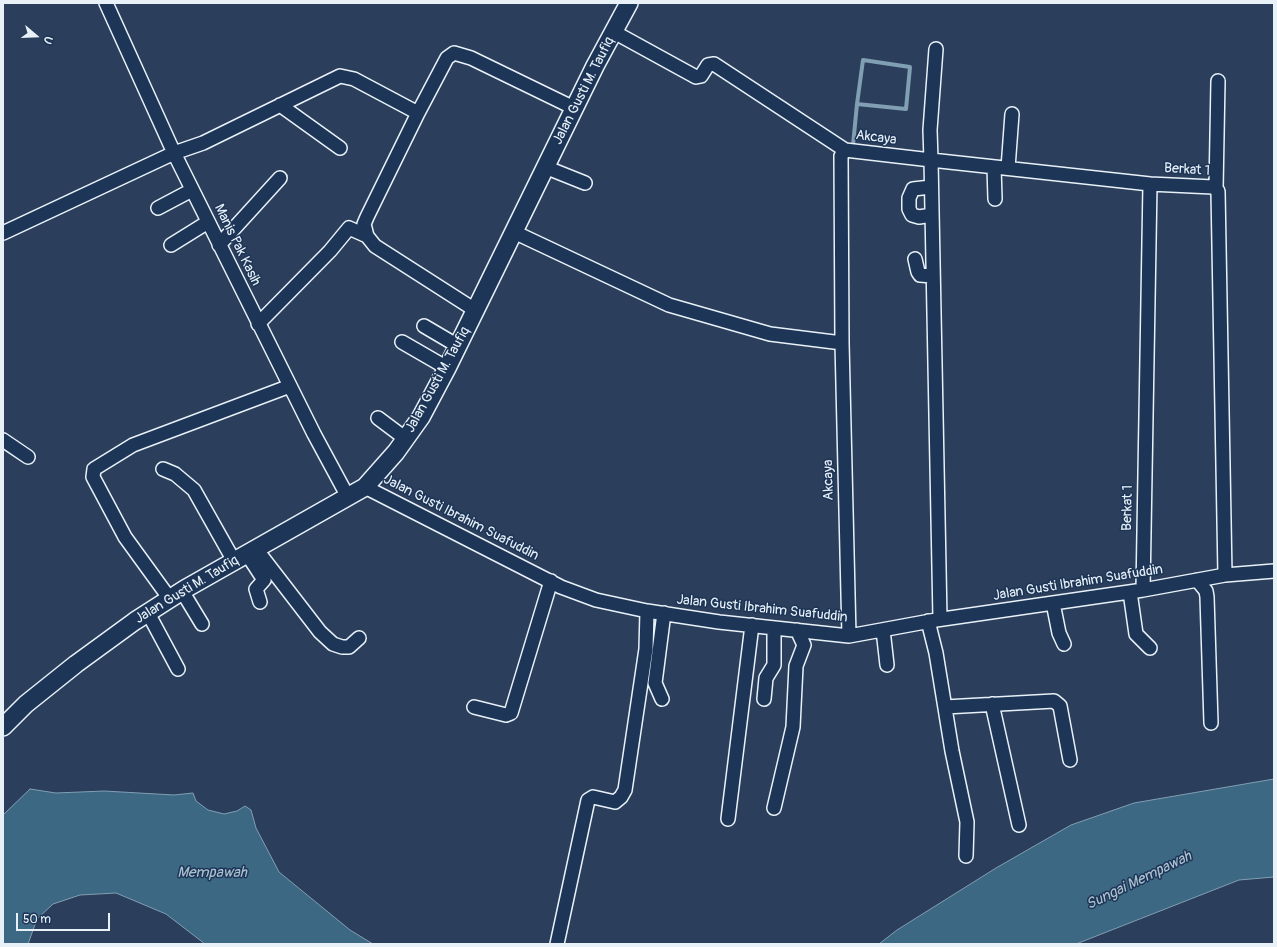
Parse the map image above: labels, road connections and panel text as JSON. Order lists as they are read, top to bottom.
{
  "streets": {
    "main road": ["Jalan Gusti M. Taufiq"],
    "street": [
      "Akcaya",
      "Berkat 1",
      "Manis Pak Kasih",
      "Jalan Gusti Ibrahim Suafuddin"
    ]
  },
  "crossings": [
    ["Jalan Gusti M. Taufiq", "Manis Pak Kasih"],
    ["Jalan Gusti M. Taufiq", "Jalan Gusti Ibrahim Suafuddin"],
    ["Akcaya", "Berkat 1"],
    ["Akcaya", "Jalan Gusti Ibrahim Suafuddin"],
    ["Berkat 1", "Jalan Gusti Ibrahim Suafuddin"]
  ],
  "water": ["Mempawah", "Sungai Mempawah"],
  "scale_bar": "50 m",
  "north": "right"
}
